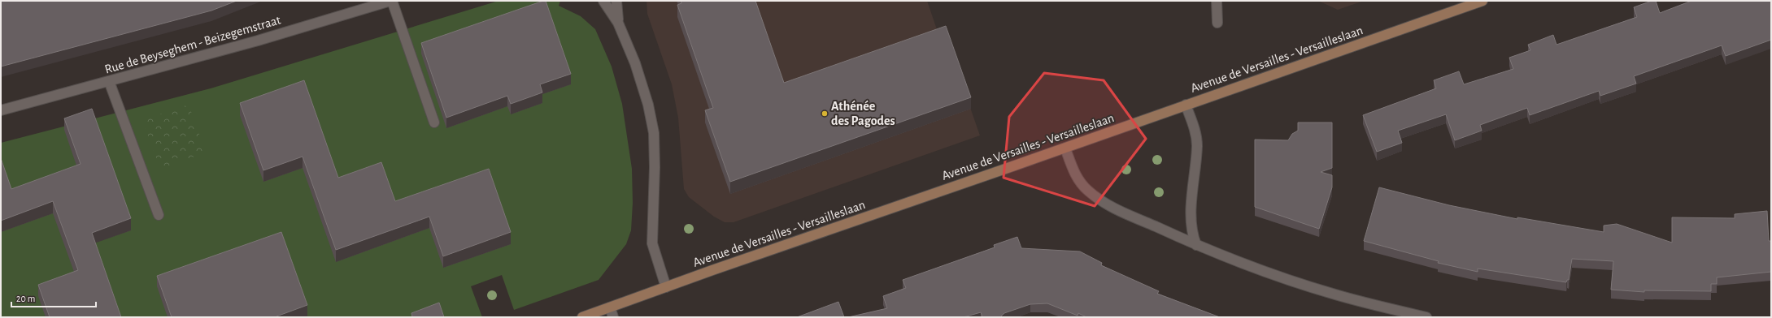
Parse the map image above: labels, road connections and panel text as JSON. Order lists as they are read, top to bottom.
{
  "streets": {
    "street": ["Rue de Beyseghem - Beizegemstraat", "Avenue de Versailles - Versailleslaan"]
  },
  "places": ["Athénée des Pagodes"],
  "scale_bar": "20 m"
}
